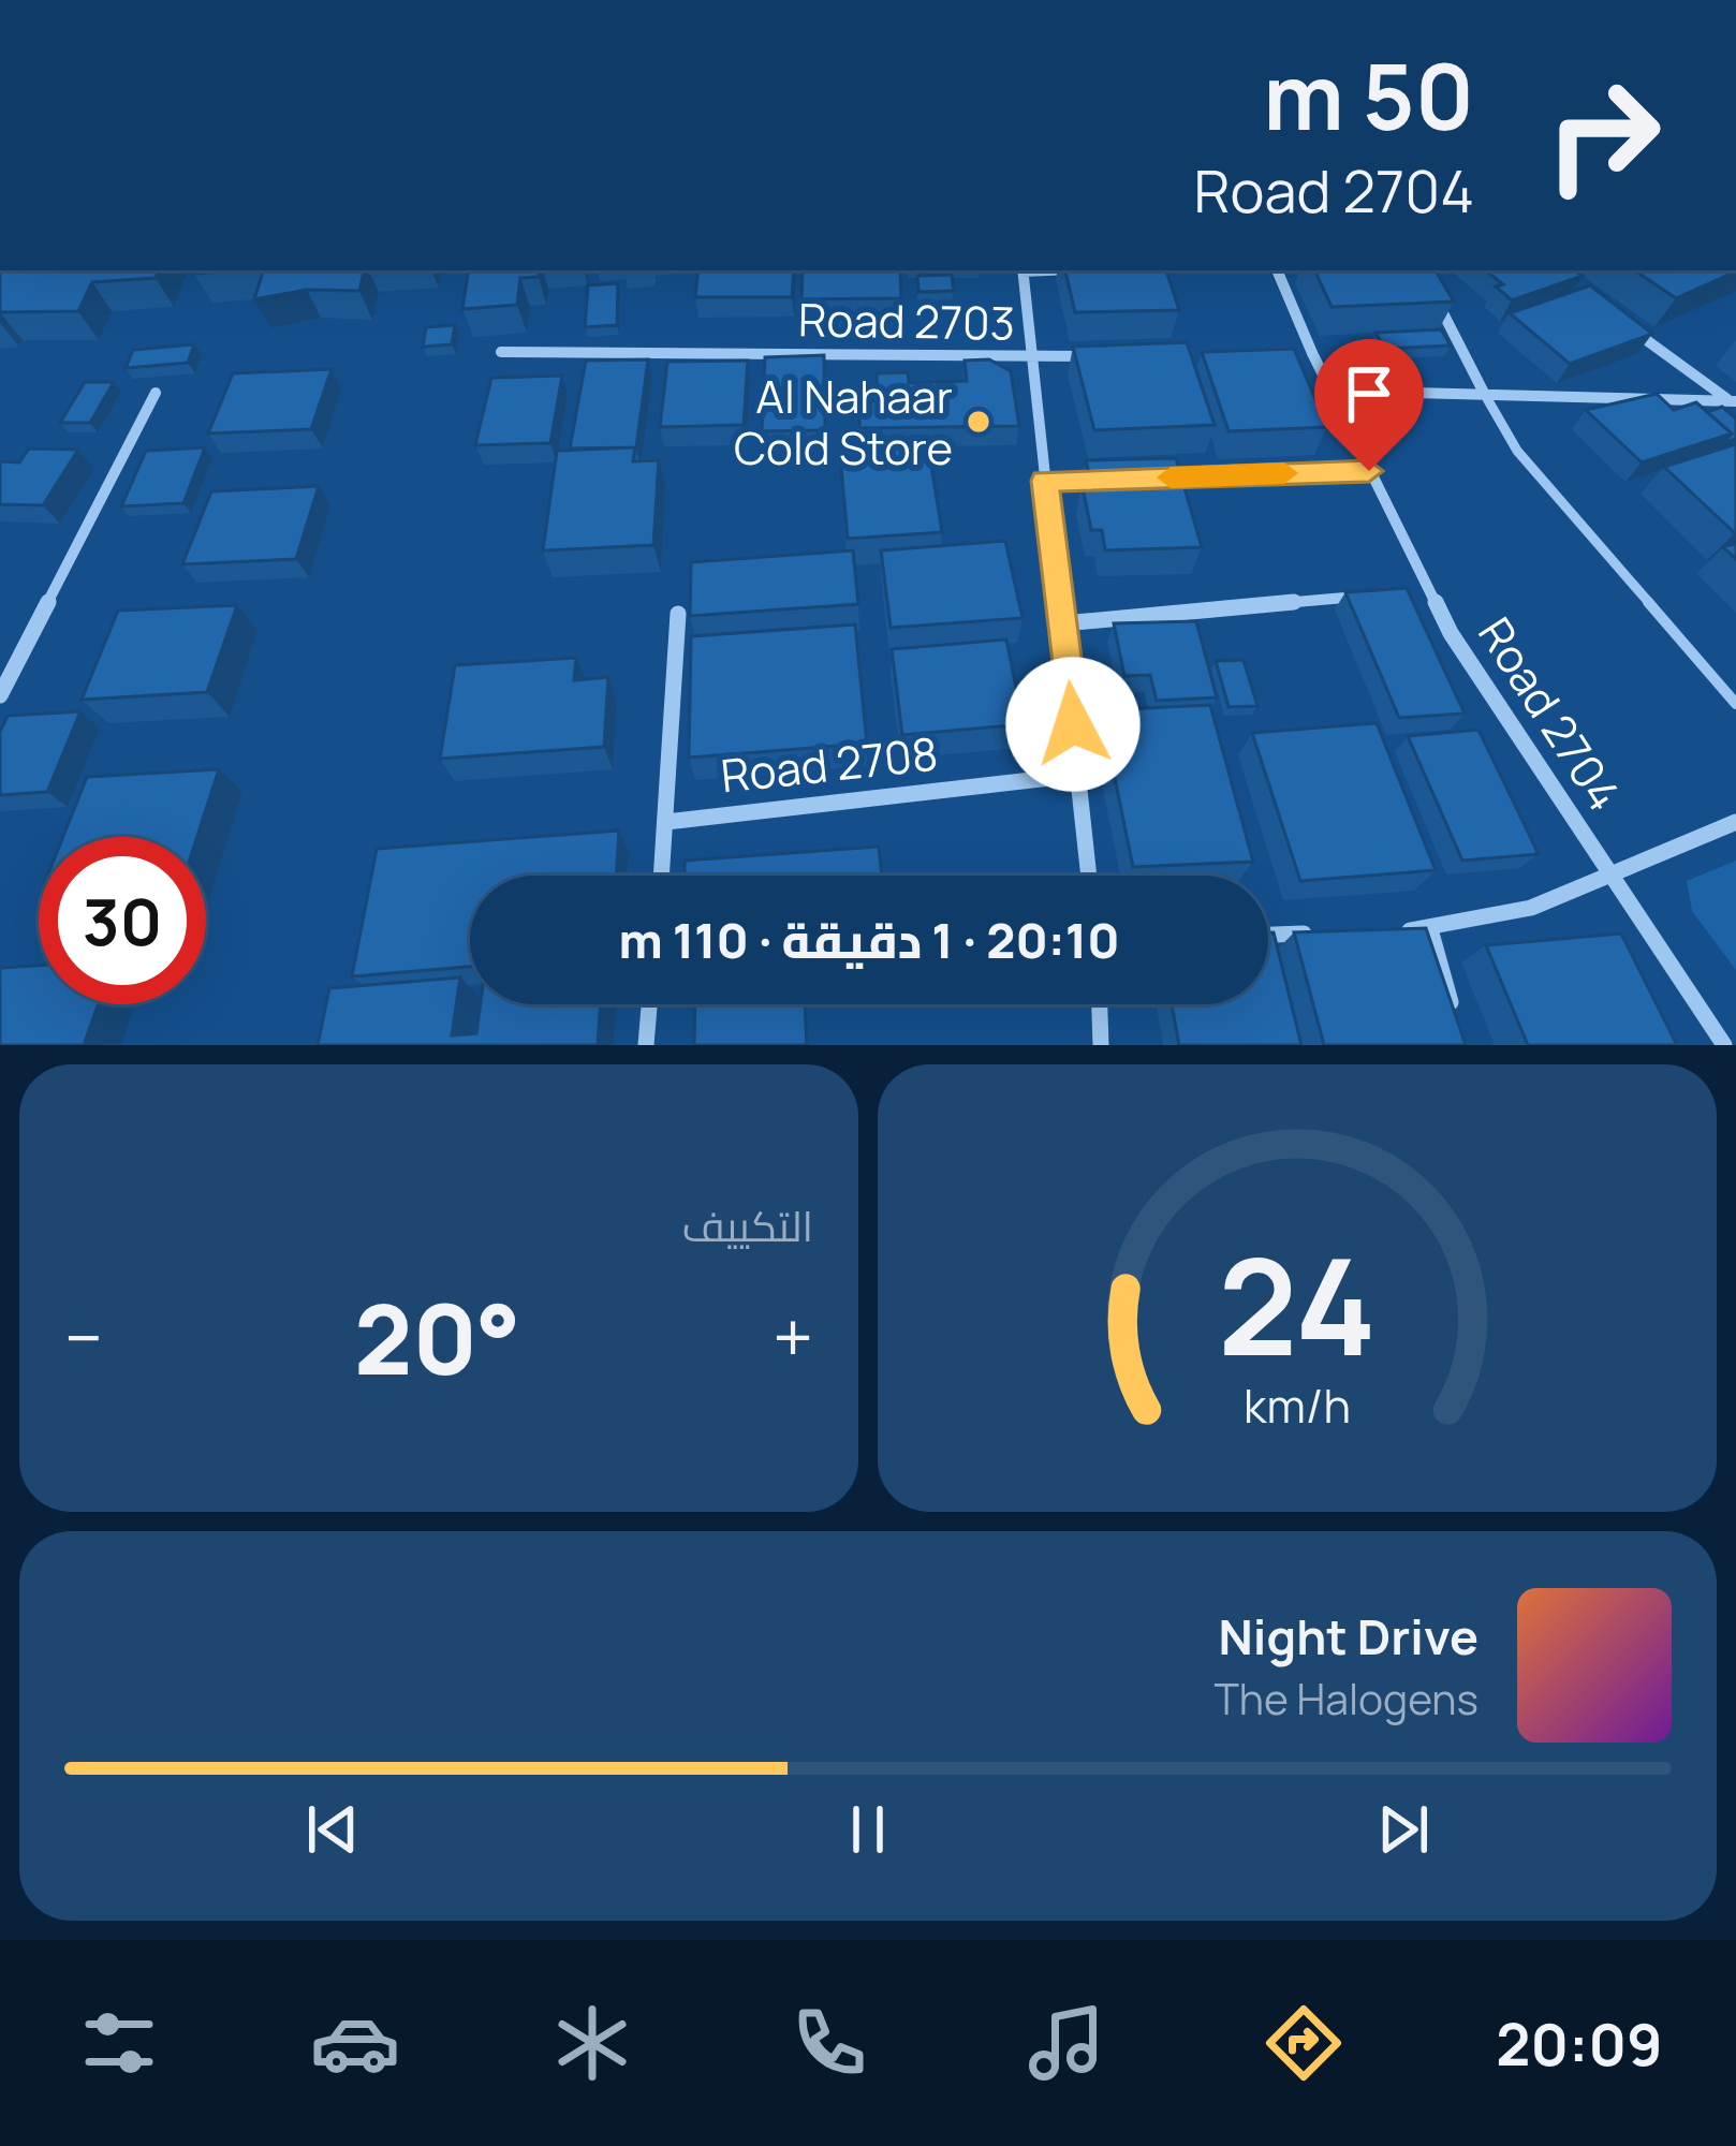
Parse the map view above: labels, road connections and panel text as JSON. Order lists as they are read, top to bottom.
{
  "streets": {
    "street": ["Road 2703", "Road 2704", "Road 2708"]
  },
  "places": ["Al Nahaar Cold Store"],
  "page": {
    "turn": ["50 m", "Road 2704"],
    "limit": "30",
    "trip": "20:10 · 1 دقيقة · 110 m",
    "tile": "التكييف",
    "heat": ["−", "20°", "+"],
    "song": ["Night Drive", "The Halogens"],
    "tabs": "20:09",
    "gauge": ["24", "km/h"]
  }
}
